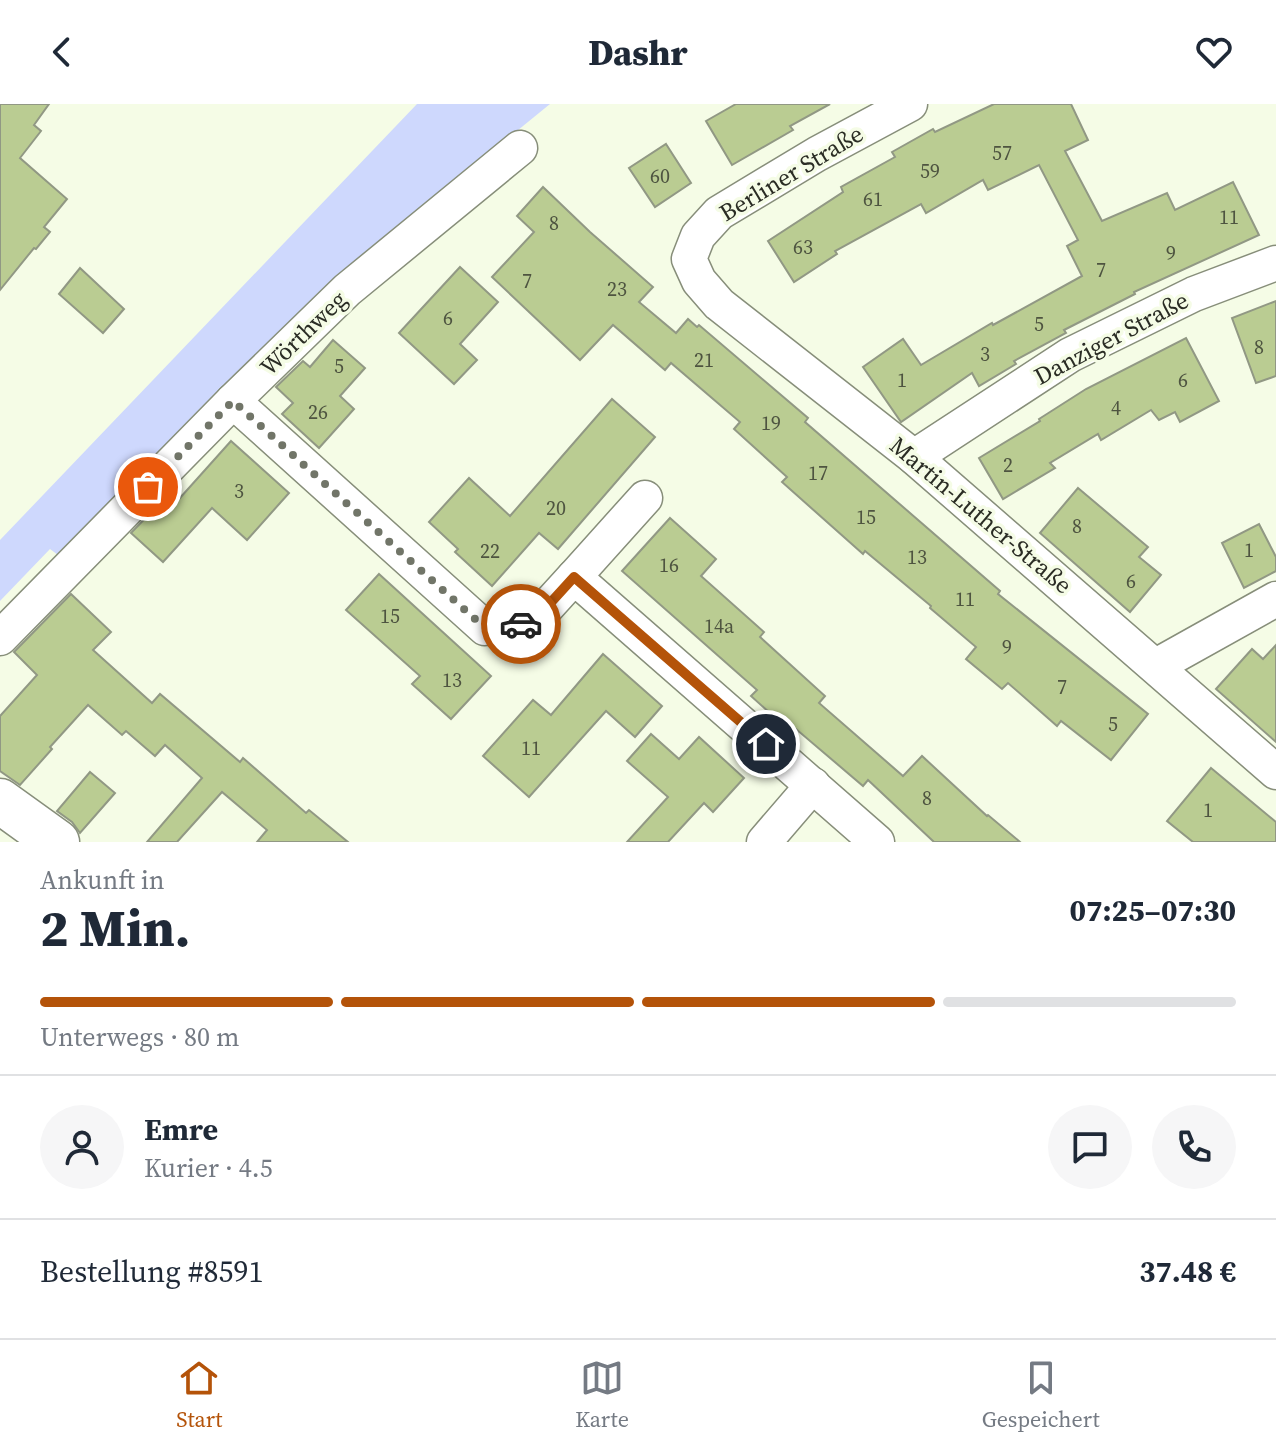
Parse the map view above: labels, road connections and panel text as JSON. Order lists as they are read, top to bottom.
{
  "streets": {
    "street": [
      "Berliner Straße",
      "Wörthweg",
      "Danziger Straße",
      "Martin-Luther-Straße"
    ]
  },
  "crossings": [
    ["Berliner Straße", "Martin-Luther-Straße"],
    ["Danziger Straße", "Martin-Luther-Straße"]
  ],
  "house_numbers": [
    "57",
    "59",
    "60",
    "61",
    "11",
    "8",
    "63",
    "9",
    "7",
    "7",
    "23",
    "6",
    "5",
    "8",
    "3",
    "21",
    "5",
    "1",
    "6",
    "4",
    "26",
    "19",
    "2",
    "17",
    "3",
    "20",
    "15",
    "8",
    "1",
    "22",
    "13",
    "16",
    "6",
    "11",
    "15",
    "14a",
    "9",
    "13",
    "7",
    "5",
    "11",
    "8",
    "1"
  ],
  "page": {
    "header": "Dashr",
    "heading": ["2 Min.", "Ankunft in", "07:25–07:30"],
    "panel": [
      "Emre",
      "Kurier · 4.5",
      "Bestellung #8591",
      "37.48 €"
    ],
    "bar": "Unterwegs · 80 m",
    "tabs": ["Start", "Karte", "Gespeichert"]
  }
}
